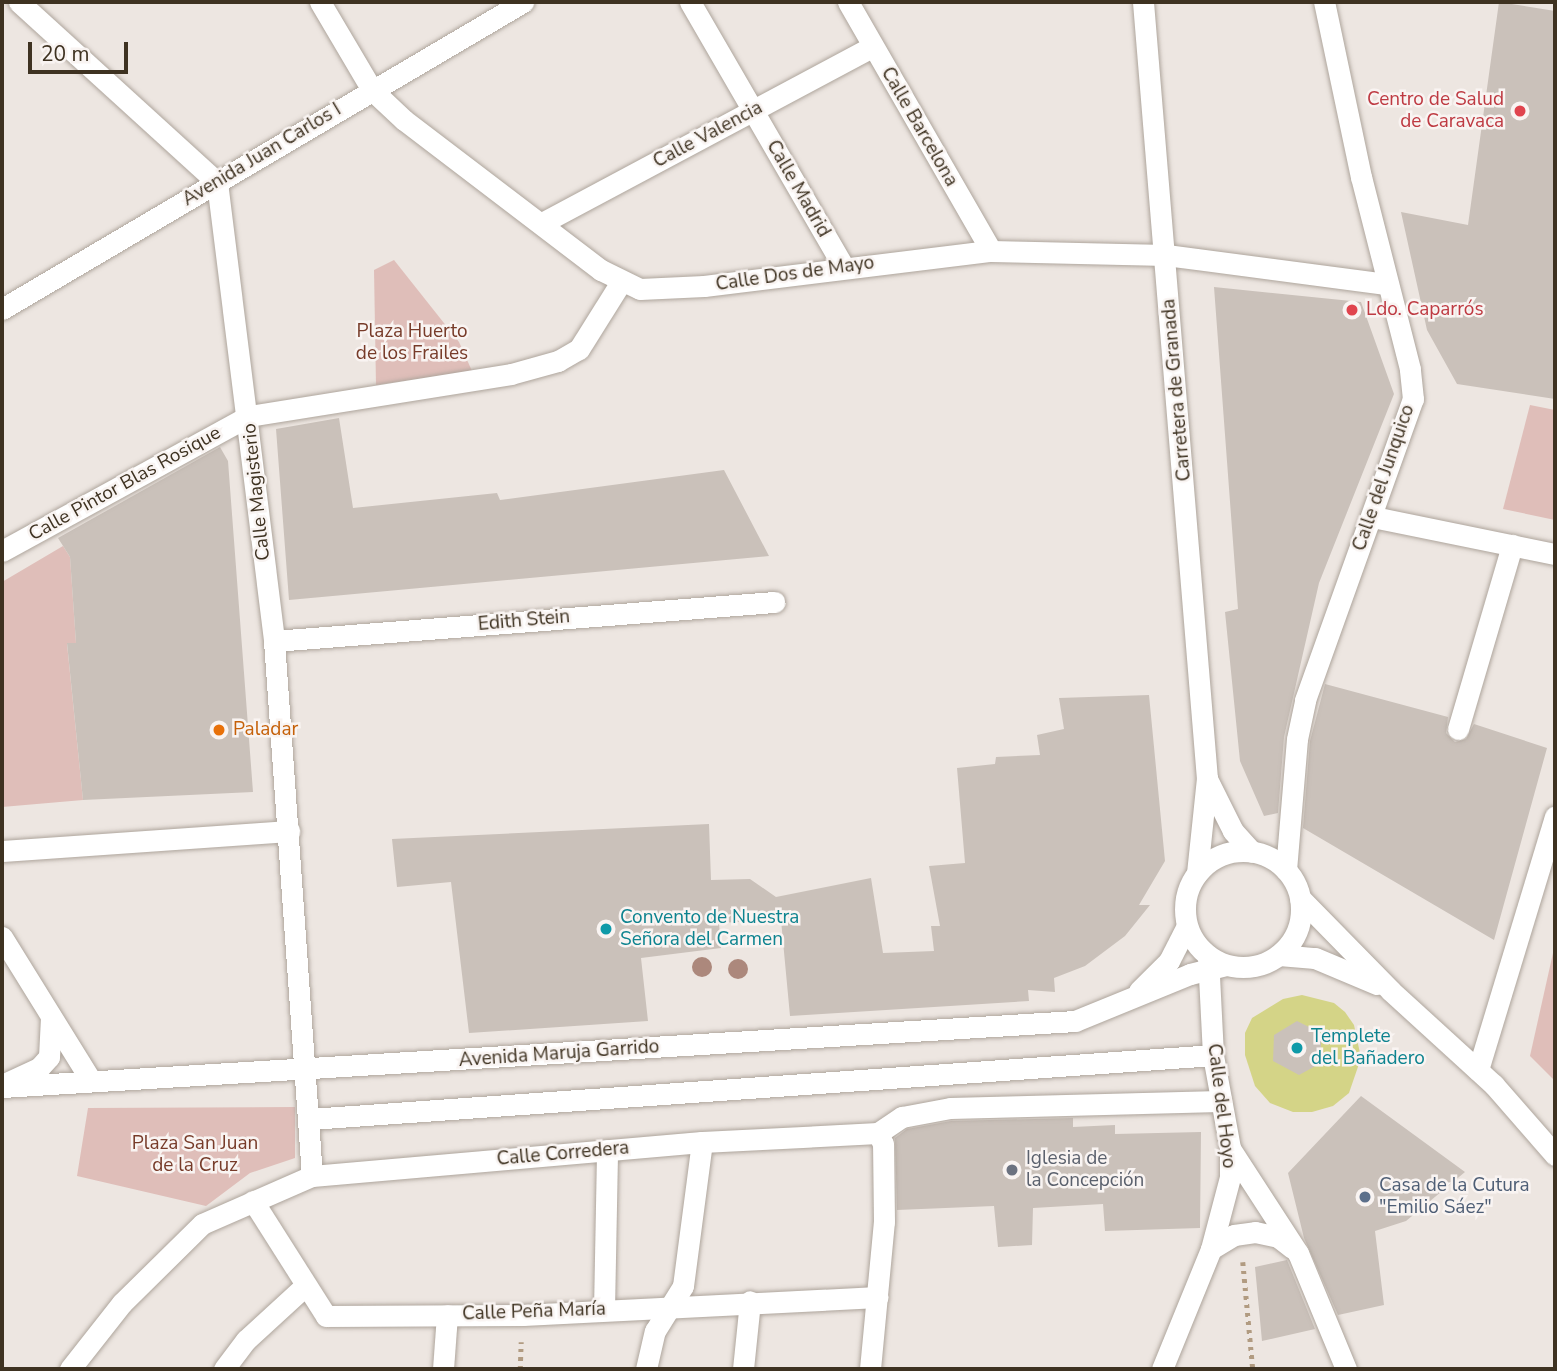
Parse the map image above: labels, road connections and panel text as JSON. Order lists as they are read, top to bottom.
{
  "streets": {
    "street": [
      "Calle Barcelona",
      "Calle Valencia",
      "Avenida Juan Carlos I",
      "Calle Madrid",
      "Calle Dos de Mayo",
      "Carretera de Granada",
      "Calle del Junquico",
      "Calle Pintor Blas Rosique",
      "Calle Magisterio",
      "Edith Stein",
      "Avenida Maruja Garrido",
      "Calle del Hoyo",
      "Calle Corredera",
      "Calle Peña María"
    ]
  },
  "crossings": [
    ["Calle Barcelona", "Calle Valencia"],
    ["Calle Barcelona", "Calle Dos de Mayo"],
    ["Calle Valencia", "Calle Madrid"],
    ["Calle Valencia", "Calle Dos de Mayo"],
    ["Avenida Juan Carlos I", "Calle Dos de Mayo"],
    ["Avenida Juan Carlos I", "Calle Magisterio"],
    ["Calle Madrid", "Calle Dos de Mayo"],
    ["Calle Dos de Mayo", "Carretera de Granada"],
    ["Calle Dos de Mayo", "Calle del Junquico"],
    ["Calle Dos de Mayo", "Calle Pintor Blas Rosique"],
    ["Carretera de Granada", "Calle del Junquico"],
    ["Carretera de Granada", "Avenida Maruja Garrido"],
    ["Carretera de Granada", "Calle del Hoyo"],
    ["Calle del Junquico", "Avenida Maruja Garrido"],
    ["Calle del Junquico", "Calle del Hoyo"],
    ["Calle Pintor Blas Rosique", "Calle Magisterio"],
    ["Calle Magisterio", "Edith Stein"],
    ["Calle Magisterio", "Avenida Maruja Garrido"],
    ["Calle Magisterio", "Calle Corredera"],
    ["Avenida Maruja Garrido", "Calle del Hoyo"],
    ["Calle Corredera", "Calle Peña María"]
  ],
  "parks": ["Plaza Huerto de los Frailes", "Plaza San Juan de la Cruz"],
  "places": [
    "Centro de Salud de Caravaca",
    "Ldo. Caparrós",
    "Paladar",
    "Convento de Nuestra Señora del Carmen",
    "Templete del Bañadero",
    "Iglesia de la Concepción",
    "Casa de la Cutura \"Emilio Sáez\""
  ],
  "scale_bar": "20 m"
}
